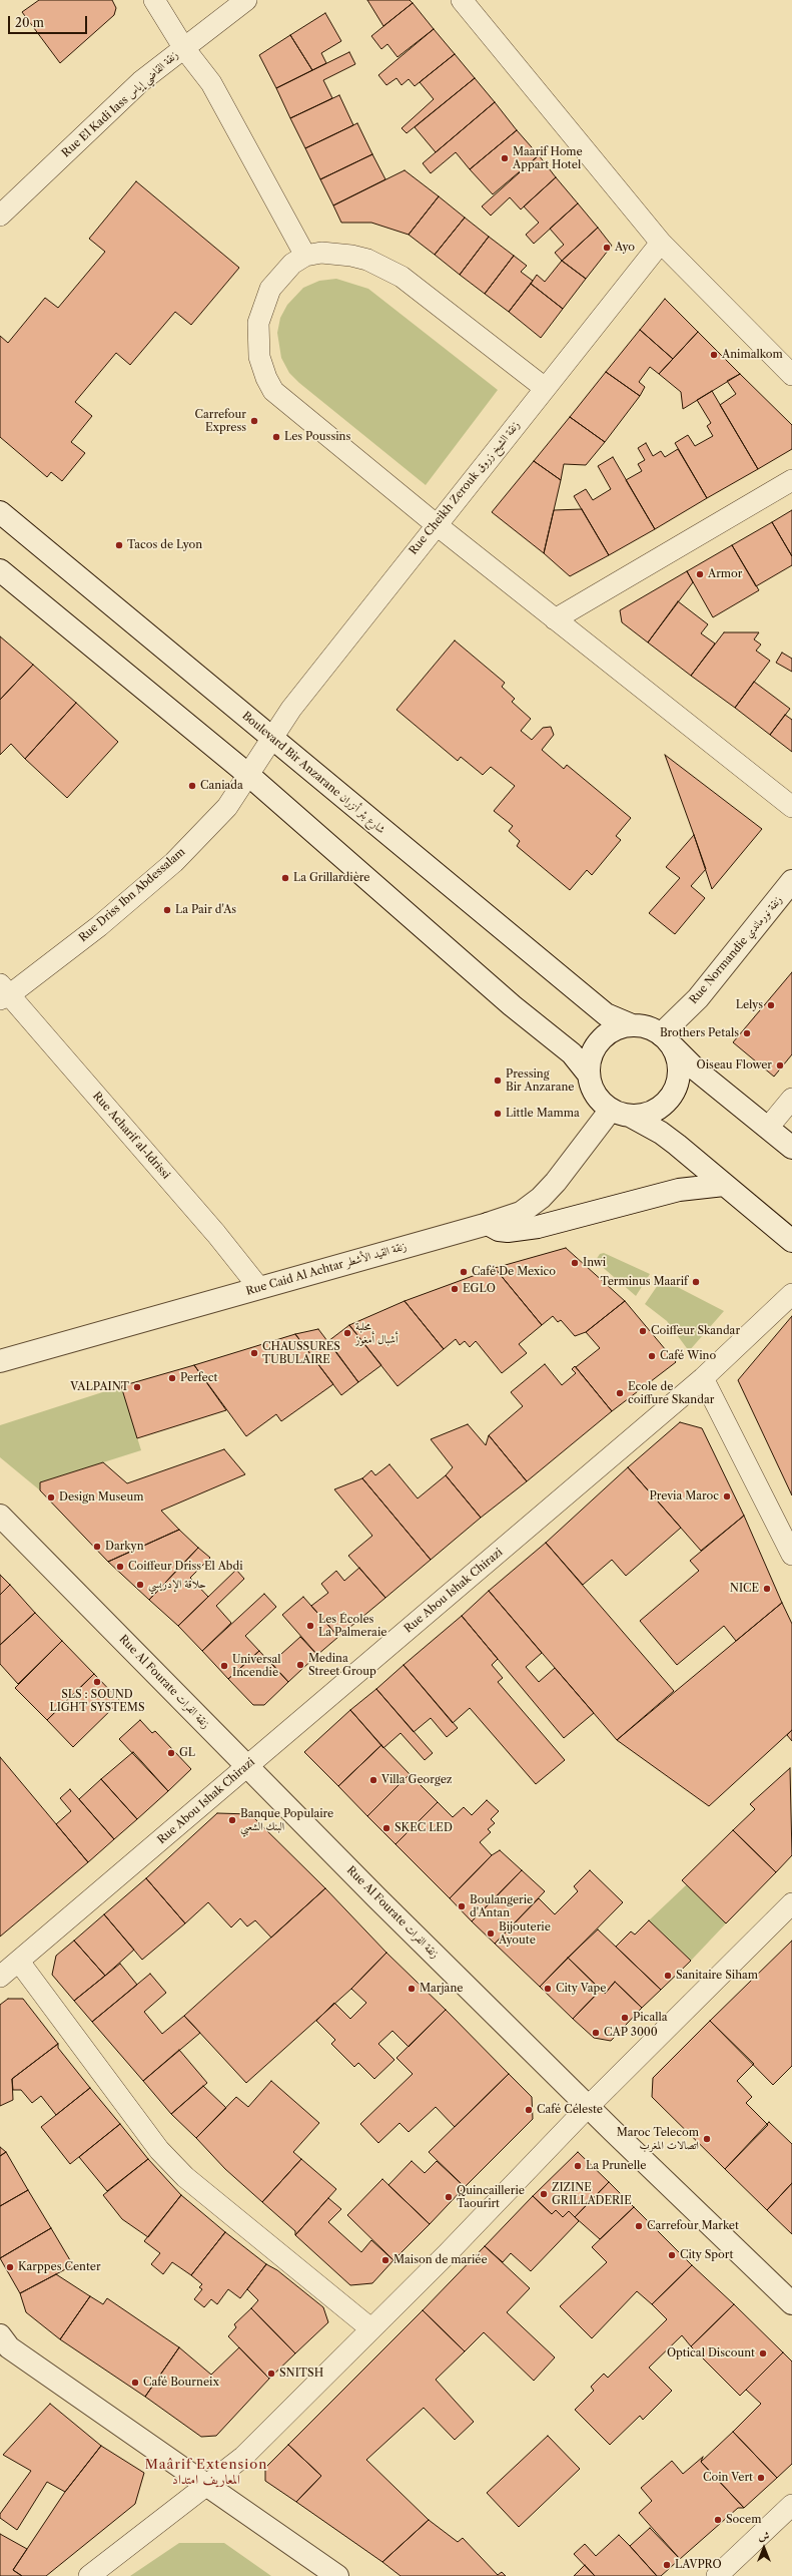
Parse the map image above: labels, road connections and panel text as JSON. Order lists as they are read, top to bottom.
{
  "streets": {
    "main road": [
      "Boulevard Bir Anzarane شارع بئر أنزران",
      "Rue Normandie زنقة نورماندي",
      "Rue Caid Al Achtar زنقة القيد الأشطر",
      "Rue Al Fourate زنقة الفرات"
    ],
    "street": [
      "Rue El Kadi Iass زنقة القاضي إياس",
      "Rue Cheikh Zerouk زنقة الشيخ زروق",
      "Rue Driss Ibn Abdessalam",
      "Rue Acharif al-Idrissi",
      "Rue Abou Ishak Chirazi"
    ]
  },
  "crossings": [
    ["Rue Cheikh Zerouk زنقة الشيخ زروق", "Boulevard Bir Anzarane شارع بئر أنزران"],
    ["Rue Cheikh Zerouk زنقة الشيخ زروق", "Rue Driss Ibn Abdessalam"],
    ["Boulevard Bir Anzarane شارع بئر أنزران", "Rue Normandie زنقة نورماندي"],
    ["Boulevard Bir Anzarane شارع بئر أنزران", "Rue Caid Al Achtar زنقة القيد الأشطر"],
    ["Rue Driss Ibn Abdessalam", "Rue Acharif al-Idrissi"],
    ["Rue Normandie زنقة نورماندي", "Rue Caid Al Achtar زنقة القيد الأشطر"],
    ["Rue Acharif al-Idrissi", "Rue Caid Al Achtar زنقة القيد الأشطر"],
    ["Rue Abou Ishak Chirazi", "Rue Al Fourate زنقة الفرات"]
  ],
  "districts": ["Maârif Extension المعاريف امتداد"],
  "places": [
    "Maarif Home Appart Hotel",
    "Ayo",
    "Animalkom",
    "Carrefour Express",
    "Les Poussins",
    "Tacos de Lyon",
    "Armor",
    "Caniada",
    "La Grillardière",
    "La Pair d'As",
    "Lelys",
    "Brothers Petals",
    "Oiseau Flower",
    "Pressing Bir Anzarane",
    "Little Mamma",
    "Inwi",
    "Café De Mexico",
    "Terminus Maarif",
    "EGLO",
    "Coiffeur Skandar",
    "محلبة أشبال أمغوز",
    "CHAUSSURES TUBULAIRE",
    "Café Wino",
    "Perfect",
    "VALPAINT",
    "Ecole de coiffure Skandar",
    "Previa Maroc",
    "Design Museum",
    "Darkyn",
    "Coiffeur Driss El Abdi",
    "حلاقة الإدريسي",
    "NICE",
    "Les Écoles La Palmeraie",
    "Medina Street Group",
    "Universal Incendie",
    "SLS : SOUND LIGHT SYSTEMS",
    "GL",
    "Villa Georgez",
    "Banque Populaire البنك الشعبي",
    "SKEC LED",
    "Boulangerie d'Antan",
    "Bijouterie Ayoute",
    "Sanitaire Siham",
    "Marjane",
    "City Vape",
    "Picalla",
    "CAP 3000",
    "Café Céleste",
    "Maroc Telecom اتصالات المغرب",
    "La Prunelle",
    "ZIZINE GRILLADERIE",
    "Quincaillerie Taourirt",
    "Carrefour Market",
    "City Sport",
    "Maison de mariée",
    "Karppes Center",
    "Optical Discount",
    "SNITSH",
    "Café Bourneix",
    "Coin Vert",
    "Socem",
    "LAVPRO"
  ],
  "scale_bar": "20 m",
  "north": "top"
}
